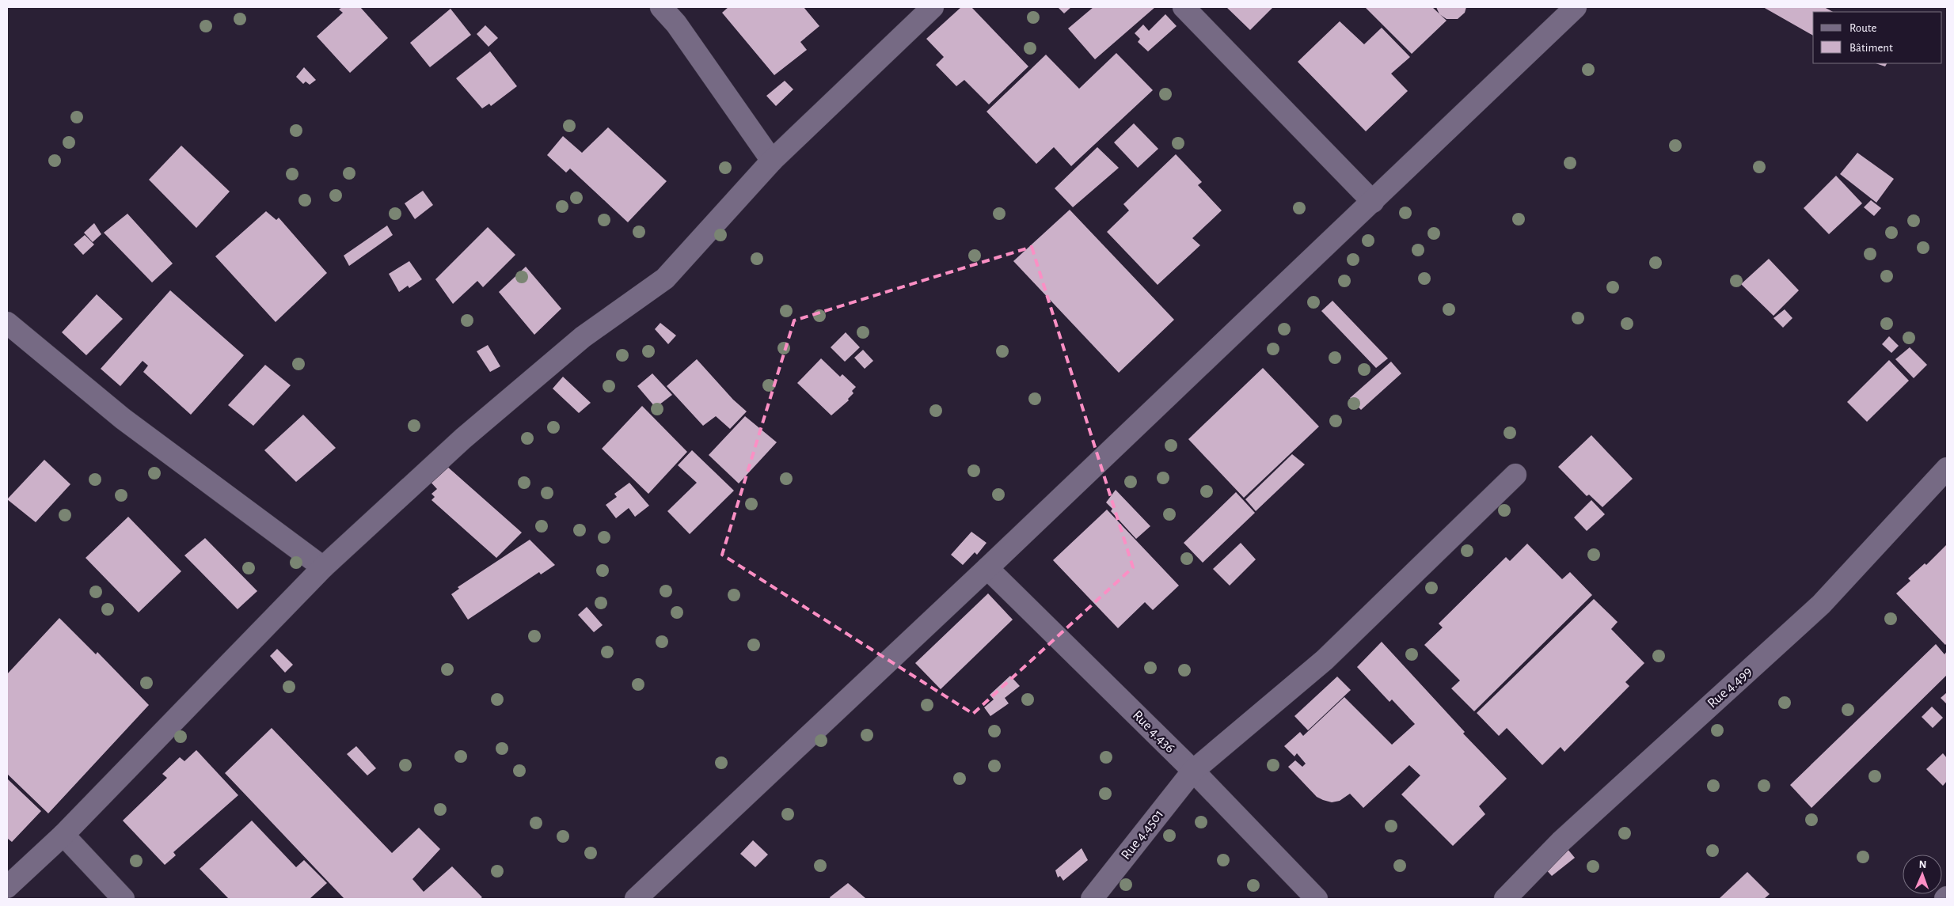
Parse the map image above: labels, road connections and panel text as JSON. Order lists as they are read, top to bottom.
{
  "streets": {
    "street": ["Rue 4.499", "Rue 4.436", "Rue 4.4501"]
  },
  "crossings": [
    ["Rue 4.436", "Rue 4.4501"]
  ],
  "legend": ["Route", "Bâtiment"],
  "north": "top"
}
